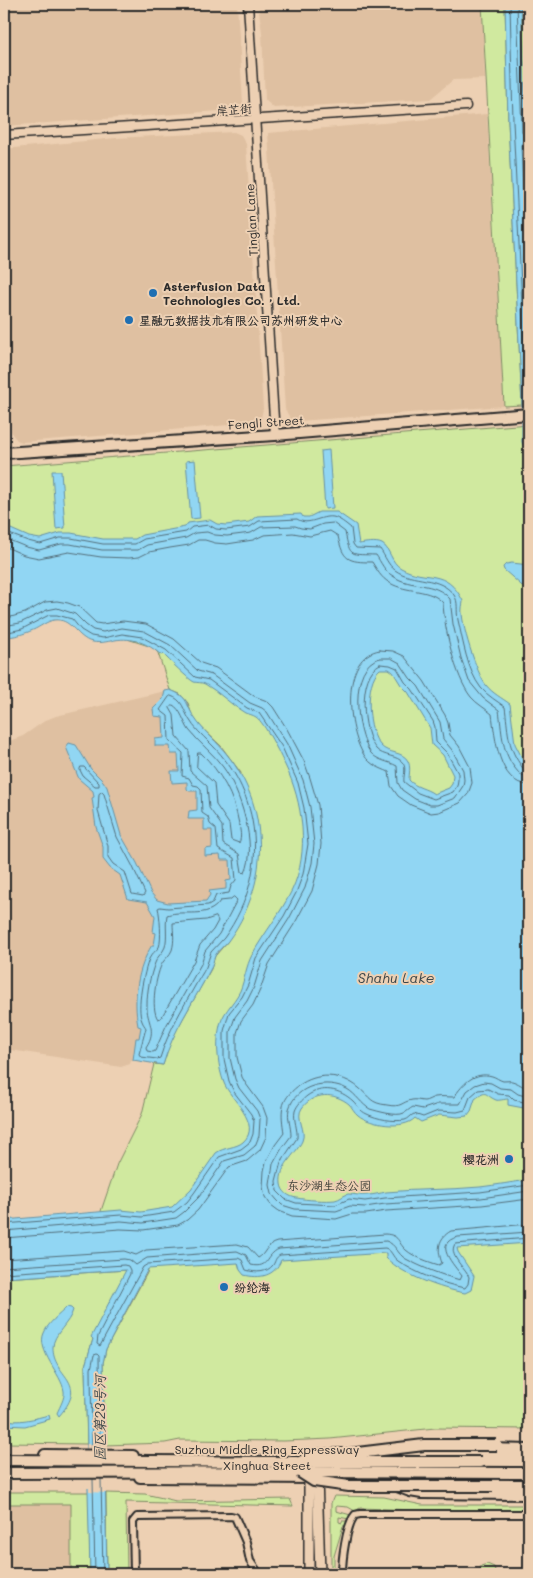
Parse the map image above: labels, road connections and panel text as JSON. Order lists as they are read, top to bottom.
{
  "streets": {
    "main road": ["Fengli Street", "Suzhou Middle Ring Expressway", "Xinghua Street"],
    "street": ["岸芷街", "Tinglan Lane"]
  },
  "crossings": [
    ["岸芷街", "Tinglan Lane"],
    ["Tinglan Lane", "Fengli Street"]
  ],
  "water": ["Shahu Lake", "园区第23号河"],
  "parks": ["东沙湖生态公园"],
  "places": [
    "Asterfusion Data Technologies Co.，Ltd.",
    "星融元数据技术有限公司苏州研发中心",
    "樱花洲",
    "纷纶海"
  ]
}
